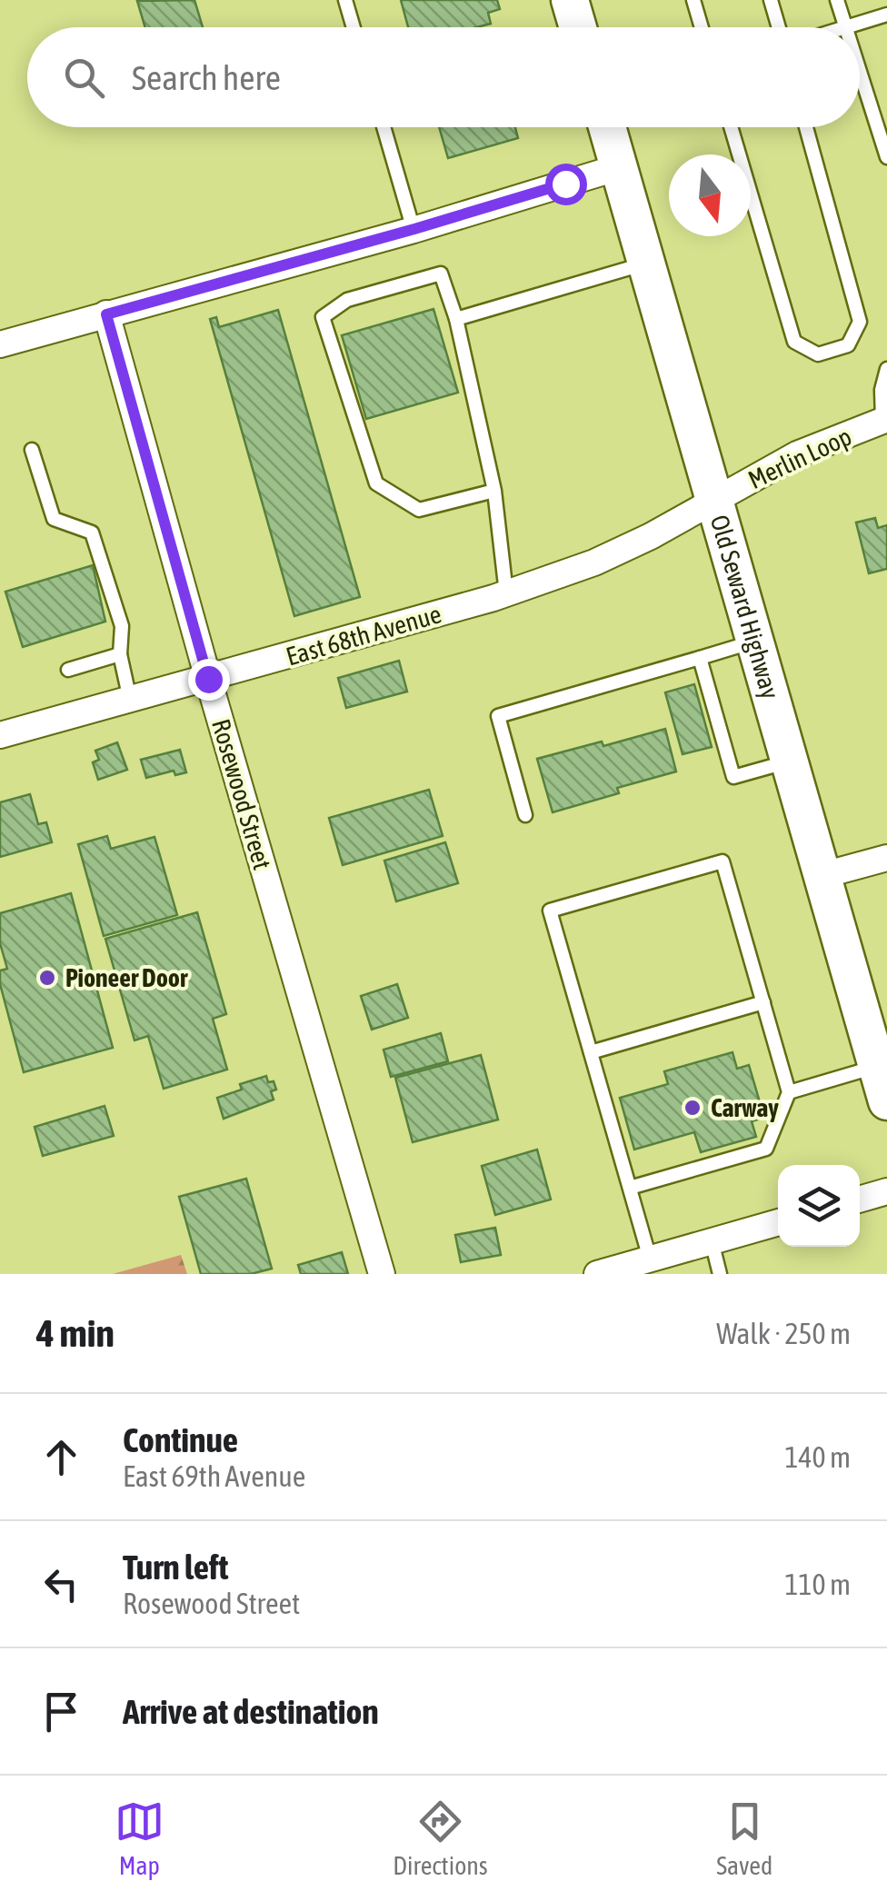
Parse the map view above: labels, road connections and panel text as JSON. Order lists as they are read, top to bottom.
{
  "streets": {
    "main road": ["Old Seward Highway"],
    "street": ["Merlin Loop", "East 68th Avenue", "Rosewood Street"]
  },
  "crossings": [
    ["Merlin Loop", "Old Seward Highway"],
    ["Merlin Loop", "East 68th Avenue"],
    ["Old Seward Highway", "East 68th Avenue"],
    ["East 68th Avenue", "Rosewood Street"]
  ],
  "places": ["Pioneer Door", "Carway"],
  "north": "bottom",
  "page": {
    "search": "Search here",
    "heading": ["4 min", "Walk · 250 m"],
    "list": [
      ["Continue", "East 69th Avenue", "140 m"],
      ["Turn left", "Rosewood Street", "110 m"],
      "Arrive at destination"
    ],
    "nav": ["Map", "Directions", "Saved"]
  }
}
